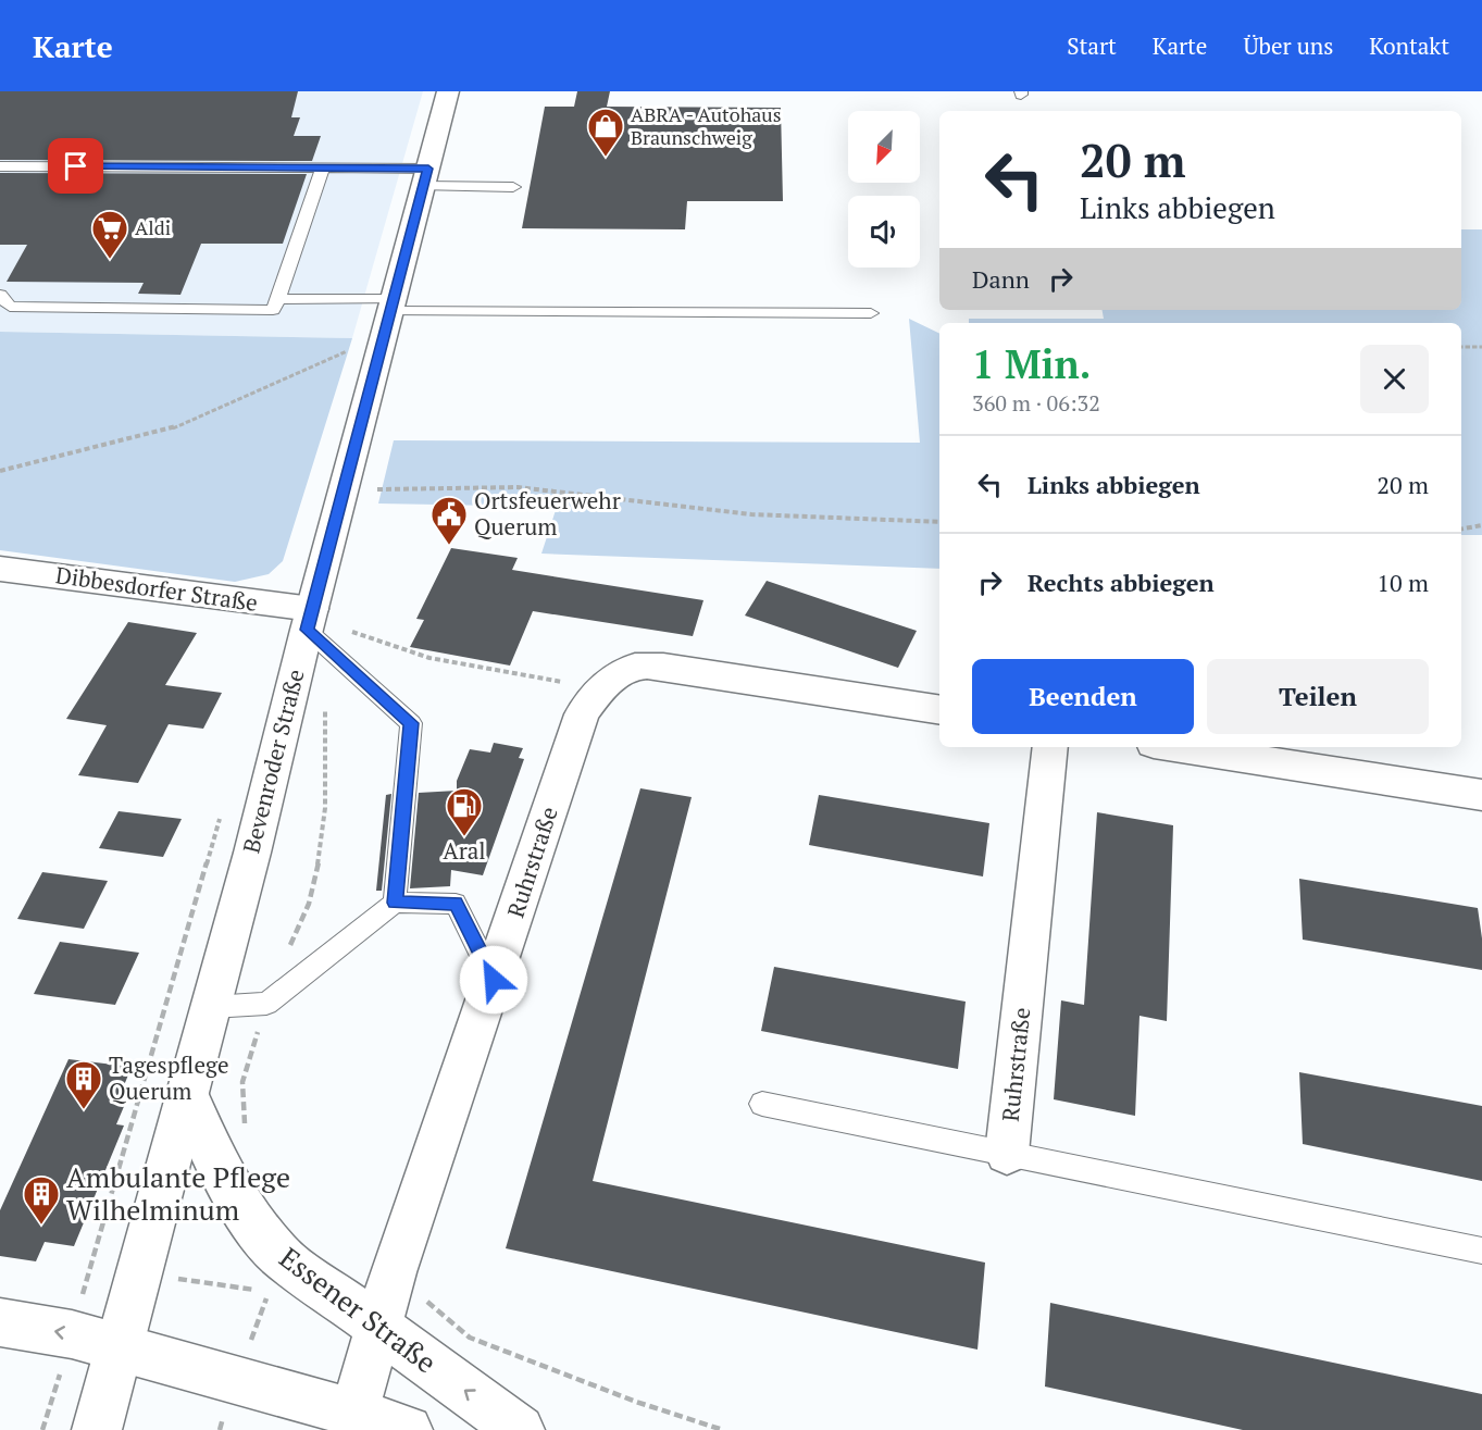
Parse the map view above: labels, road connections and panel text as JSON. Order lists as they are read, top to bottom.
{
  "streets": {
    "street": [
      "Dibbesdorfer Straße",
      "Bevenroder Straße",
      "Ruhrstraße",
      "Essener Straße"
    ]
  },
  "crossings": [
    ["Dibbesdorfer Straße", "Bevenroder Straße"],
    ["Bevenroder Straße", "Essener Straße"],
    ["Ruhrstraße", "Essener Straße"]
  ],
  "places": {
    "shop": ["ABRA - Autohaus Braunschweig"],
    "supermarket": ["Aldi"],
    "public building": ["Ortsfeuerwehr Querum"],
    "fuel station": ["Aral"],
    "building": ["Tagespflege Querum", "Ambulante Pflege Wilhelminum"]
  },
  "north": "bottom left",
  "page": {
    "header": "Karte",
    "nav": [
      "Start",
      "Karte",
      "Über uns",
      "Kontakt"
    ],
    "turn": ["20 m", "Links abbiegen"],
    "then": "Dann",
    "heading": ["1 Min.", "360 m · 06:32"],
    "list": [
      {
        "name": "Links abbiegen",
        "value": "20 m"
      },
      {
        "name": "Rechts abbiegen",
        "value": "10 m"
      }
    ],
    "buttons": ["Beenden", "Teilen"]
  }
}
